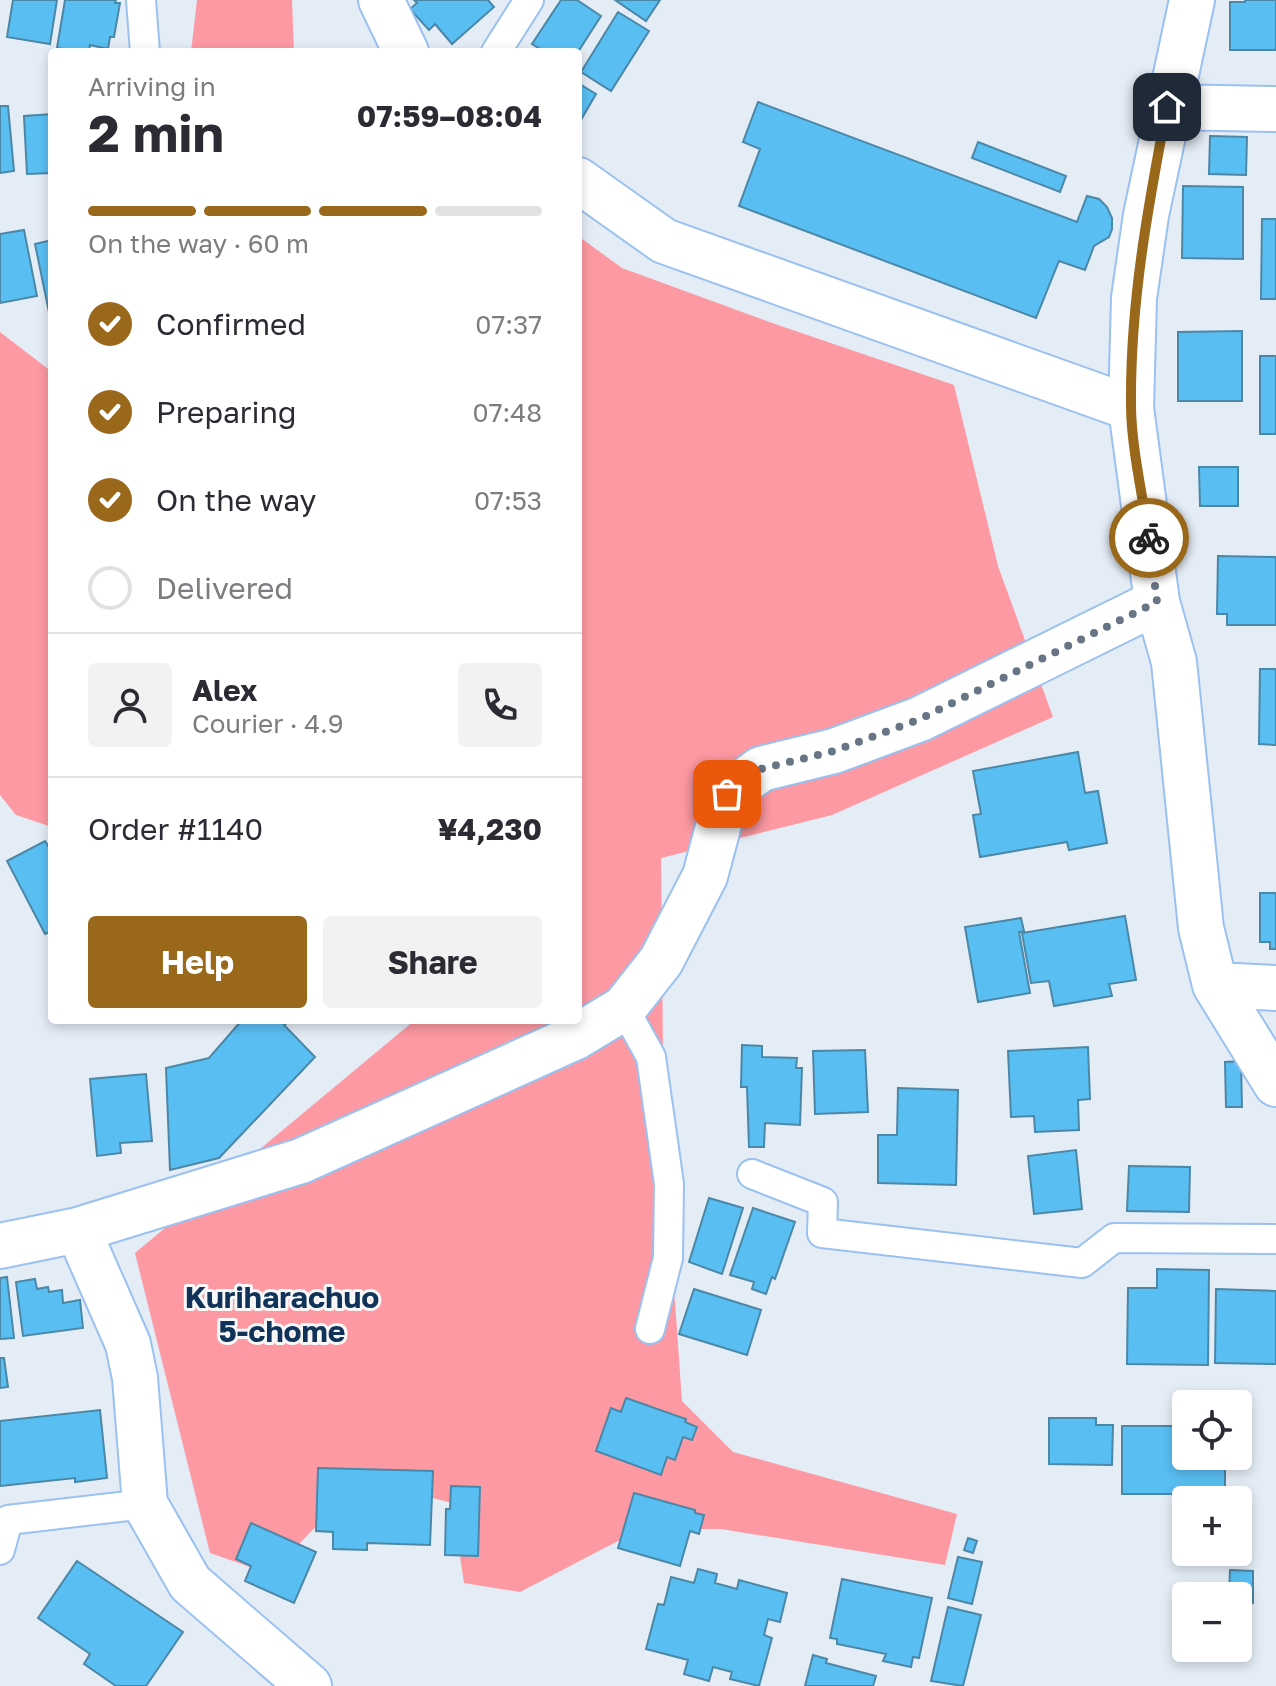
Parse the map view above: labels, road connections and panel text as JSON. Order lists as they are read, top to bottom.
{
  "districts": ["Kuriharachuo 5-chome"],
  "page": {
    "heading": ["2 min", "Arriving in", "07:59–08:04"],
    "panel": [
      "Alex",
      "Courier · 4.9",
      "Order #1140",
      "¥4,230"
    ],
    "bar": "On the way · 60 m",
    "list": [
      ["Confirmed", "07:37"],
      ["Preparing", "07:48"],
      ["On the way", "07:53"],
      "Delivered"
    ],
    "buttons": ["Help", "Share"],
    "map_buttons": ["+", "−"]
  }
}
